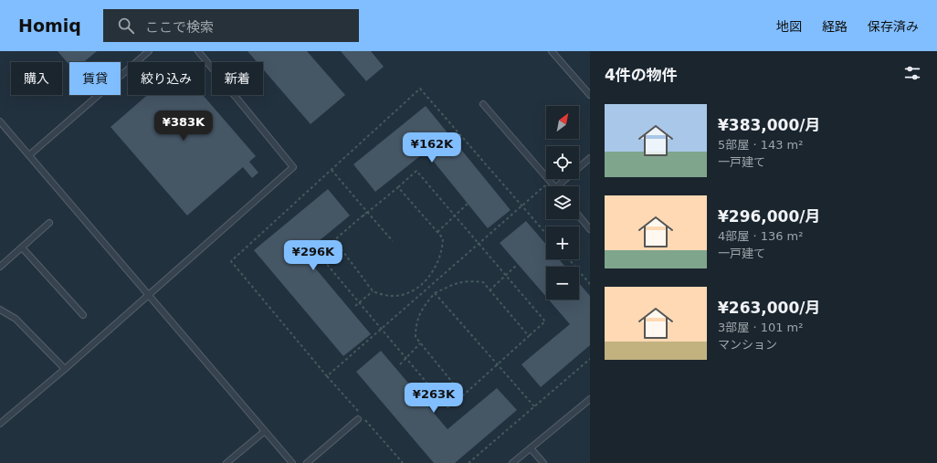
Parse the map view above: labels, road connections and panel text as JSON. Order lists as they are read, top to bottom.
{
  "north": "top right",
  "page": {
    "header": "Homiq",
    "search": "ここで検索",
    "nav": ["地図", "経路", "保存済み"],
    "heading": "4件の物件",
    "chip": [
      "購入",
      "賃貸",
      "絞り込み",
      "新着"
    ],
    "list": [
      {
        "name": "¥383,000/月",
        "note": "5部屋 · 143 m² · 一戸建て"
      },
      {
        "name": "¥296,000/月",
        "note": "4部屋 · 136 m² · 一戸建て"
      },
      {
        "name": "¥263,000/月",
        "note": "3部屋 · 101 m² · マンション"
      }
    ],
    "map_buttons": ["+", "−"],
    "price": [
      "¥383K",
      "¥162K",
      "¥296K",
      "¥263K"
    ]
  }
}
